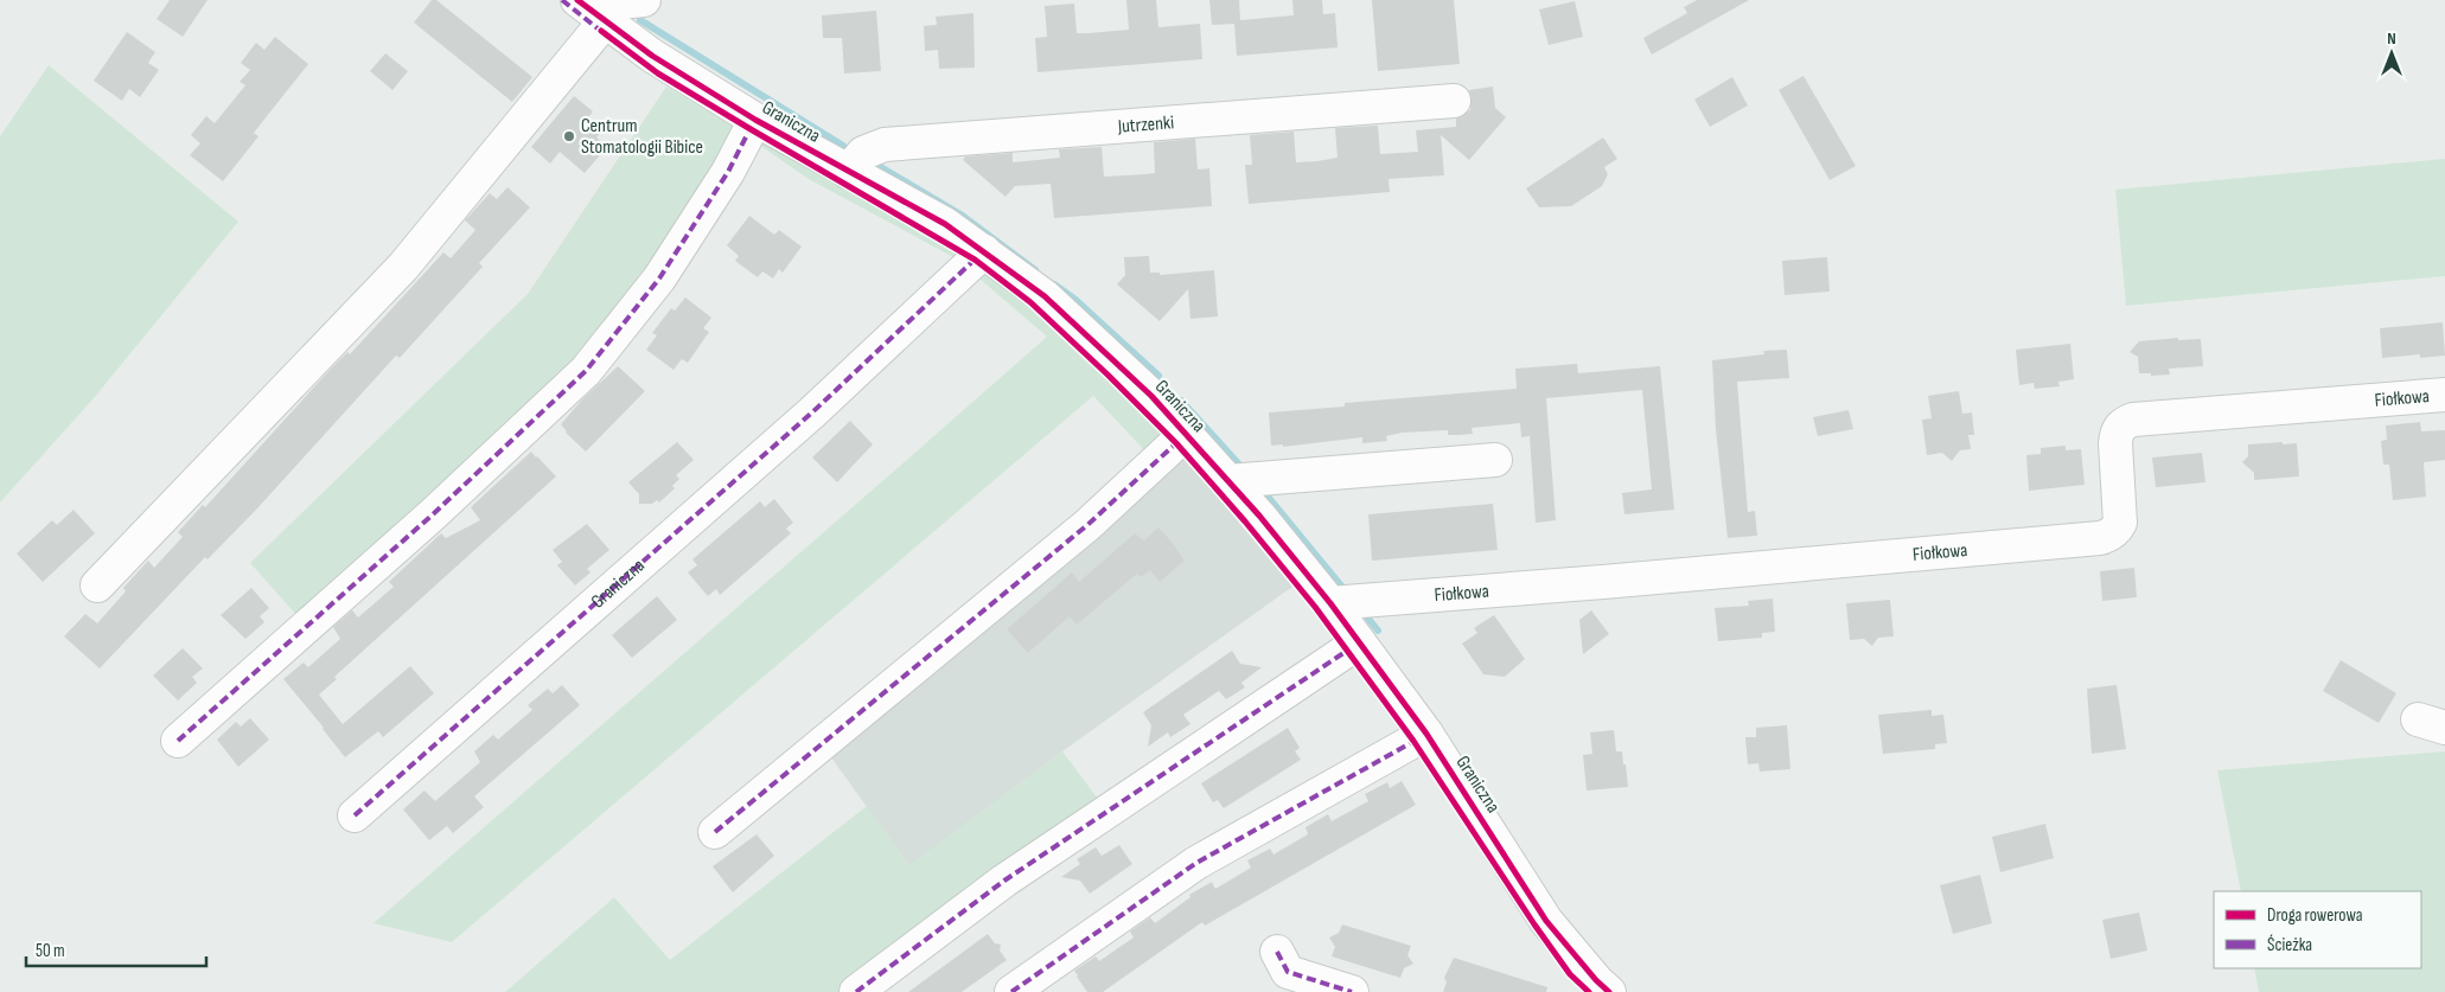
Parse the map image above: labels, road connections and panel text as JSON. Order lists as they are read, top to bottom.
{
  "streets": {
    "street": ["Graniczna", "Jutrzenki", "Fiołkowa"]
  },
  "crossings": [
    ["Graniczna", "Jutrzenki"],
    ["Graniczna", "Fiołkowa"]
  ],
  "places": ["Centrum Stomatologii Bibice"],
  "legend": ["Droga rowerowa", "Ścieżka"],
  "scale_bar": "50 m",
  "north": "top"
}
